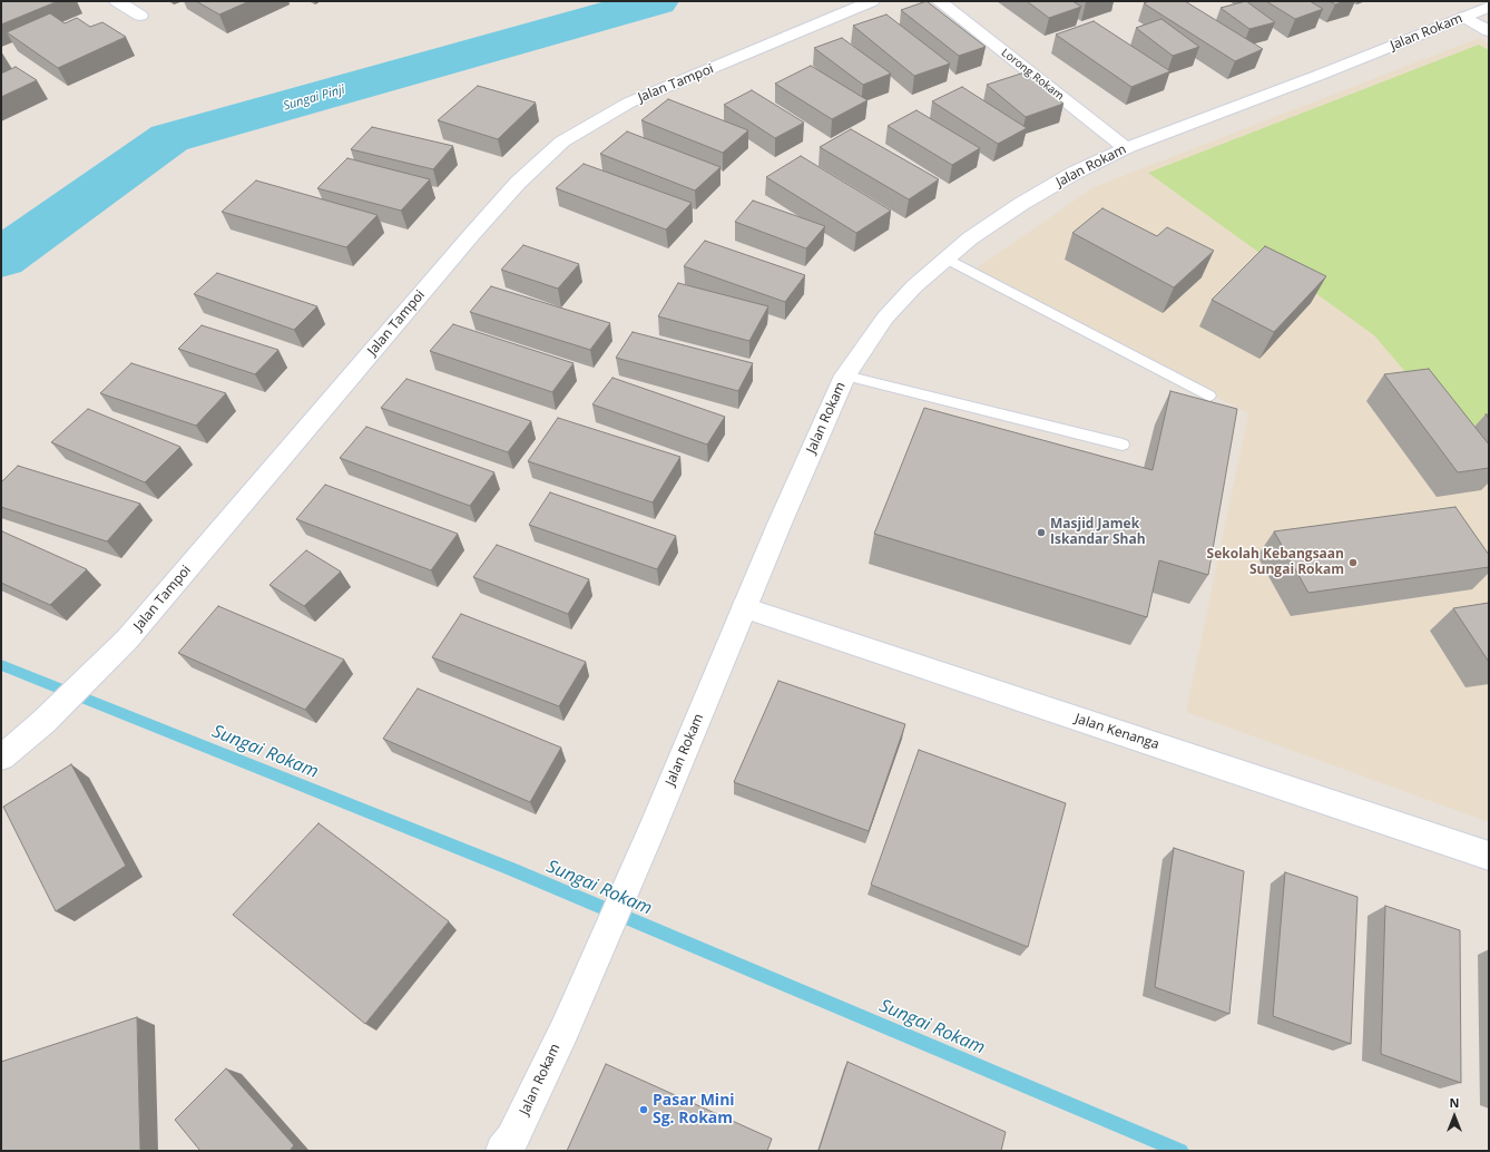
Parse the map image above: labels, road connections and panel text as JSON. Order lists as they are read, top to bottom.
{
  "streets": {
    "street": [
      "Jalan Rokam",
      "Lorong Rokam",
      "Jalan Tampoi",
      "Jalan Kenanga"
    ]
  },
  "crossings": [
    ["Jalan Rokam", "Lorong Rokam"],
    ["Jalan Rokam", "Jalan Kenanga"]
  ],
  "water": ["Sungai Pinji", "Sungai Rokam"],
  "places": ["Masjid Jamek Iskandar Shah", "Sekolah Kebangsaan Sungai Rokam", "Pasar Mini Sg. Rokam"],
  "north": "top"
}
